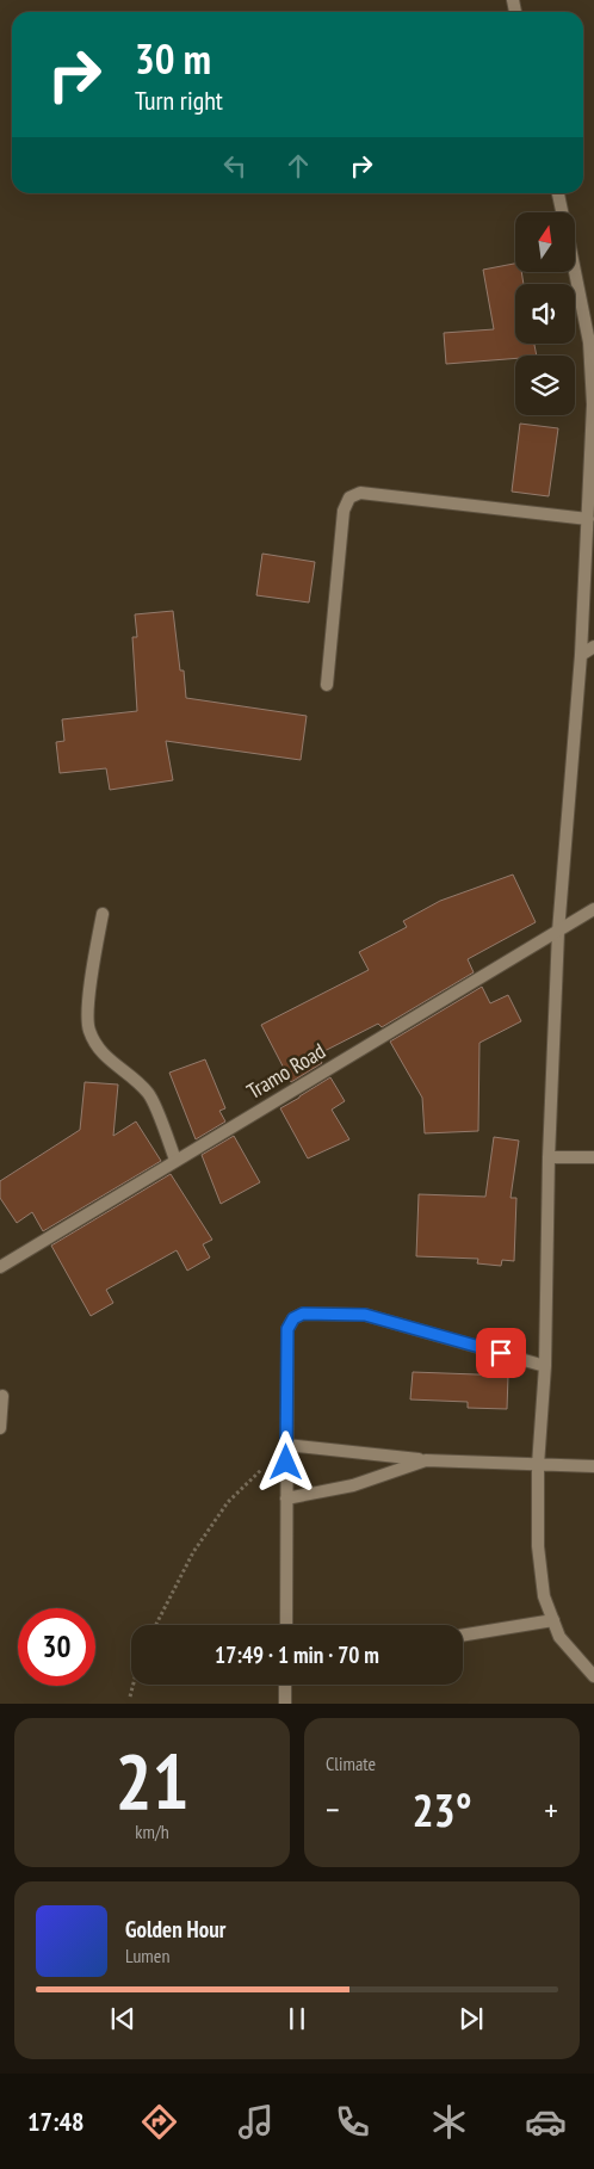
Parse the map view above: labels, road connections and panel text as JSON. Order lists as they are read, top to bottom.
{
  "streets": {
    "street": ["Tramo Road"]
  },
  "north": "top",
  "page": {
    "turn": ["30 m", "Turn right"],
    "limit": "30",
    "trip": "17:49 · 1 min · 70 m",
    "tile": [
      ["21", "km/h"],
      "Climate"
    ],
    "heat": ["−", "23°", "+"],
    "song": ["Golden Hour", "Lumen"],
    "tabs": "17:48"
  }
}
